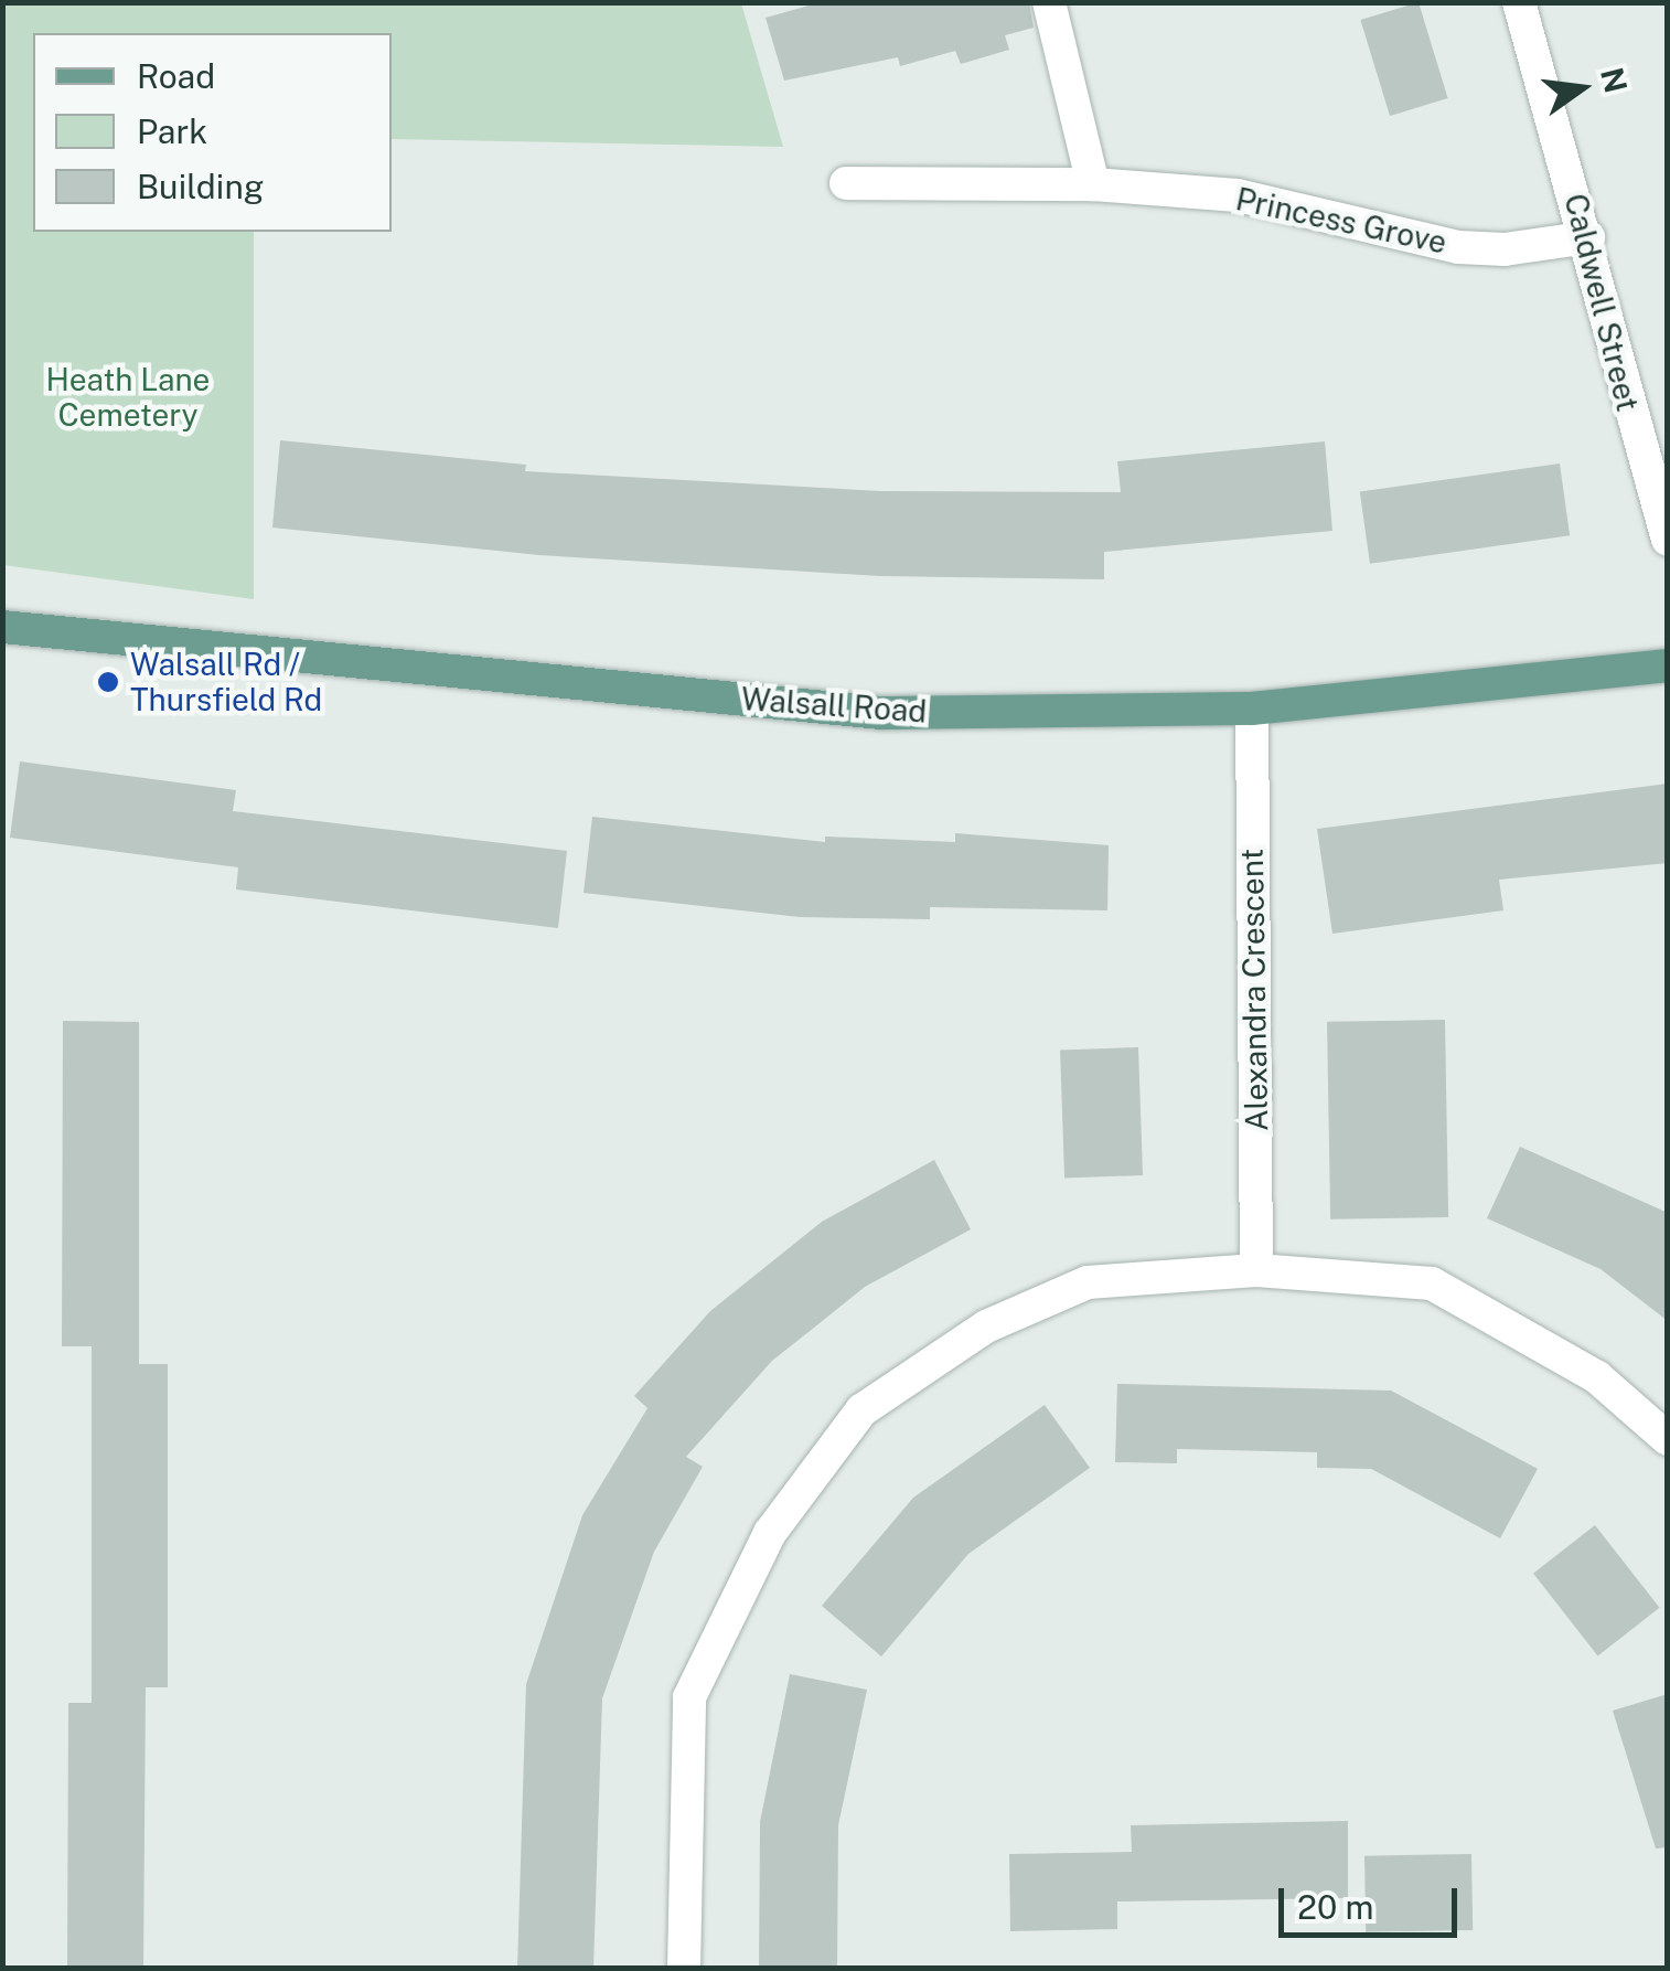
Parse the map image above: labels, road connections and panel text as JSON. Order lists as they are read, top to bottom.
{
  "streets": {
    "main road": ["Walsall Road"],
    "street": ["Princess Grove", "Caldwell Street", "Alexandra Crescent"]
  },
  "crossings": [
    ["Princess Grove", "Caldwell Street"],
    ["Walsall Road", "Alexandra Crescent"]
  ],
  "parks": ["Heath Lane Cemetery"],
  "places": ["Walsall Rd / Thursfield Rd"],
  "legend": ["Road", "Park", "Building"],
  "scale_bar": "20 m",
  "north": "right"
}
